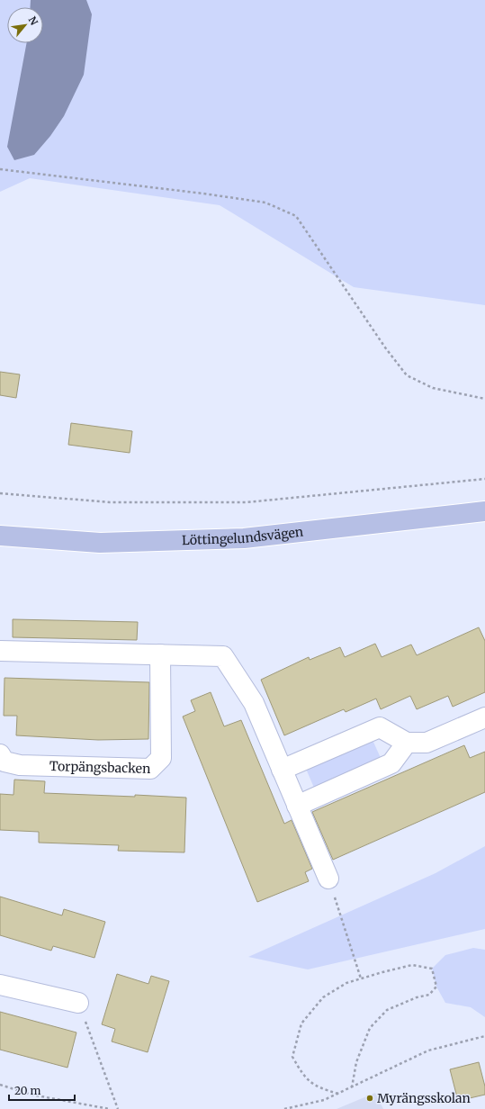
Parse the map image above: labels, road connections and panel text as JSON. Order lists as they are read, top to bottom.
{
  "streets": {
    "main road": ["Löttingelundsvägen"],
    "street": ["Torpängsbacken"]
  },
  "places": ["Myrängsskolan"],
  "scale_bar": "20 m",
  "north": "top right"
}
